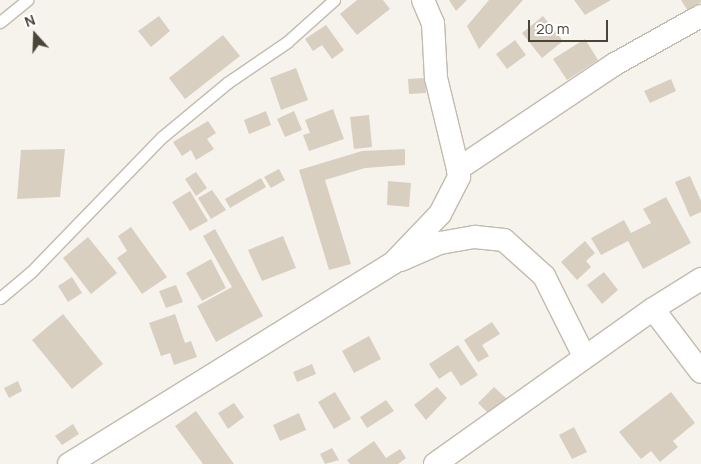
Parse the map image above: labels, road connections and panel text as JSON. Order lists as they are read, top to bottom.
{
  "scale_bar": "20 m",
  "north": "top"
}
